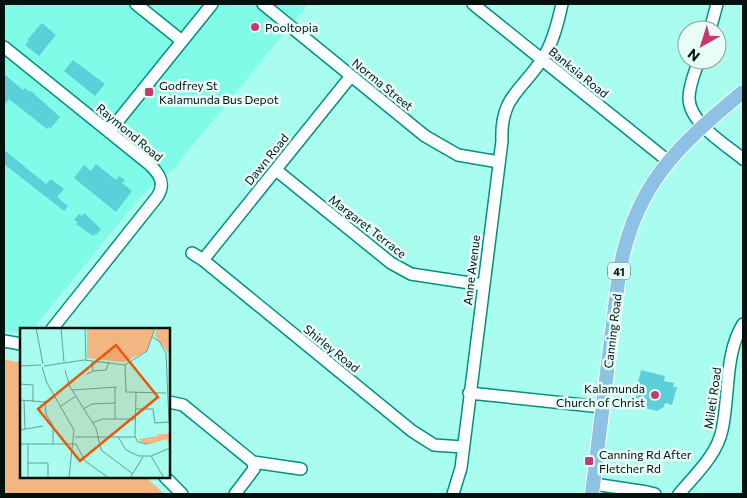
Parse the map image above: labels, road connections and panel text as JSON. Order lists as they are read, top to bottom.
{
  "streets": {
    "main road": ["41", "Canning Road"],
    "street": [
      "Banksia Road",
      "Norma Street",
      "Raymond Road",
      "Dawn Road",
      "Margaret Terrace",
      "Anne Avenue",
      "Shirley Road",
      "Mileti Road"
    ]
  },
  "crossings": [
    ["Banksia Road", "Anne Avenue"],
    ["Banksia Road", "Canning Road"],
    ["Norma Street", "Dawn Road"],
    ["Norma Street", "Anne Avenue"],
    ["Dawn Road", "Margaret Terrace"],
    ["Dawn Road", "Shirley Road"],
    ["Margaret Terrace", "Anne Avenue"],
    ["Anne Avenue", "Shirley Road"]
  ],
  "places": {
    "other": ["Pooltopia", "Kalamunda Church of Christ"],
    "transit": ["Godfrey St Kalamunda Bus Depot", "Canning Rd After Fletcher Rd"]
  },
  "north": "bottom left"
}
